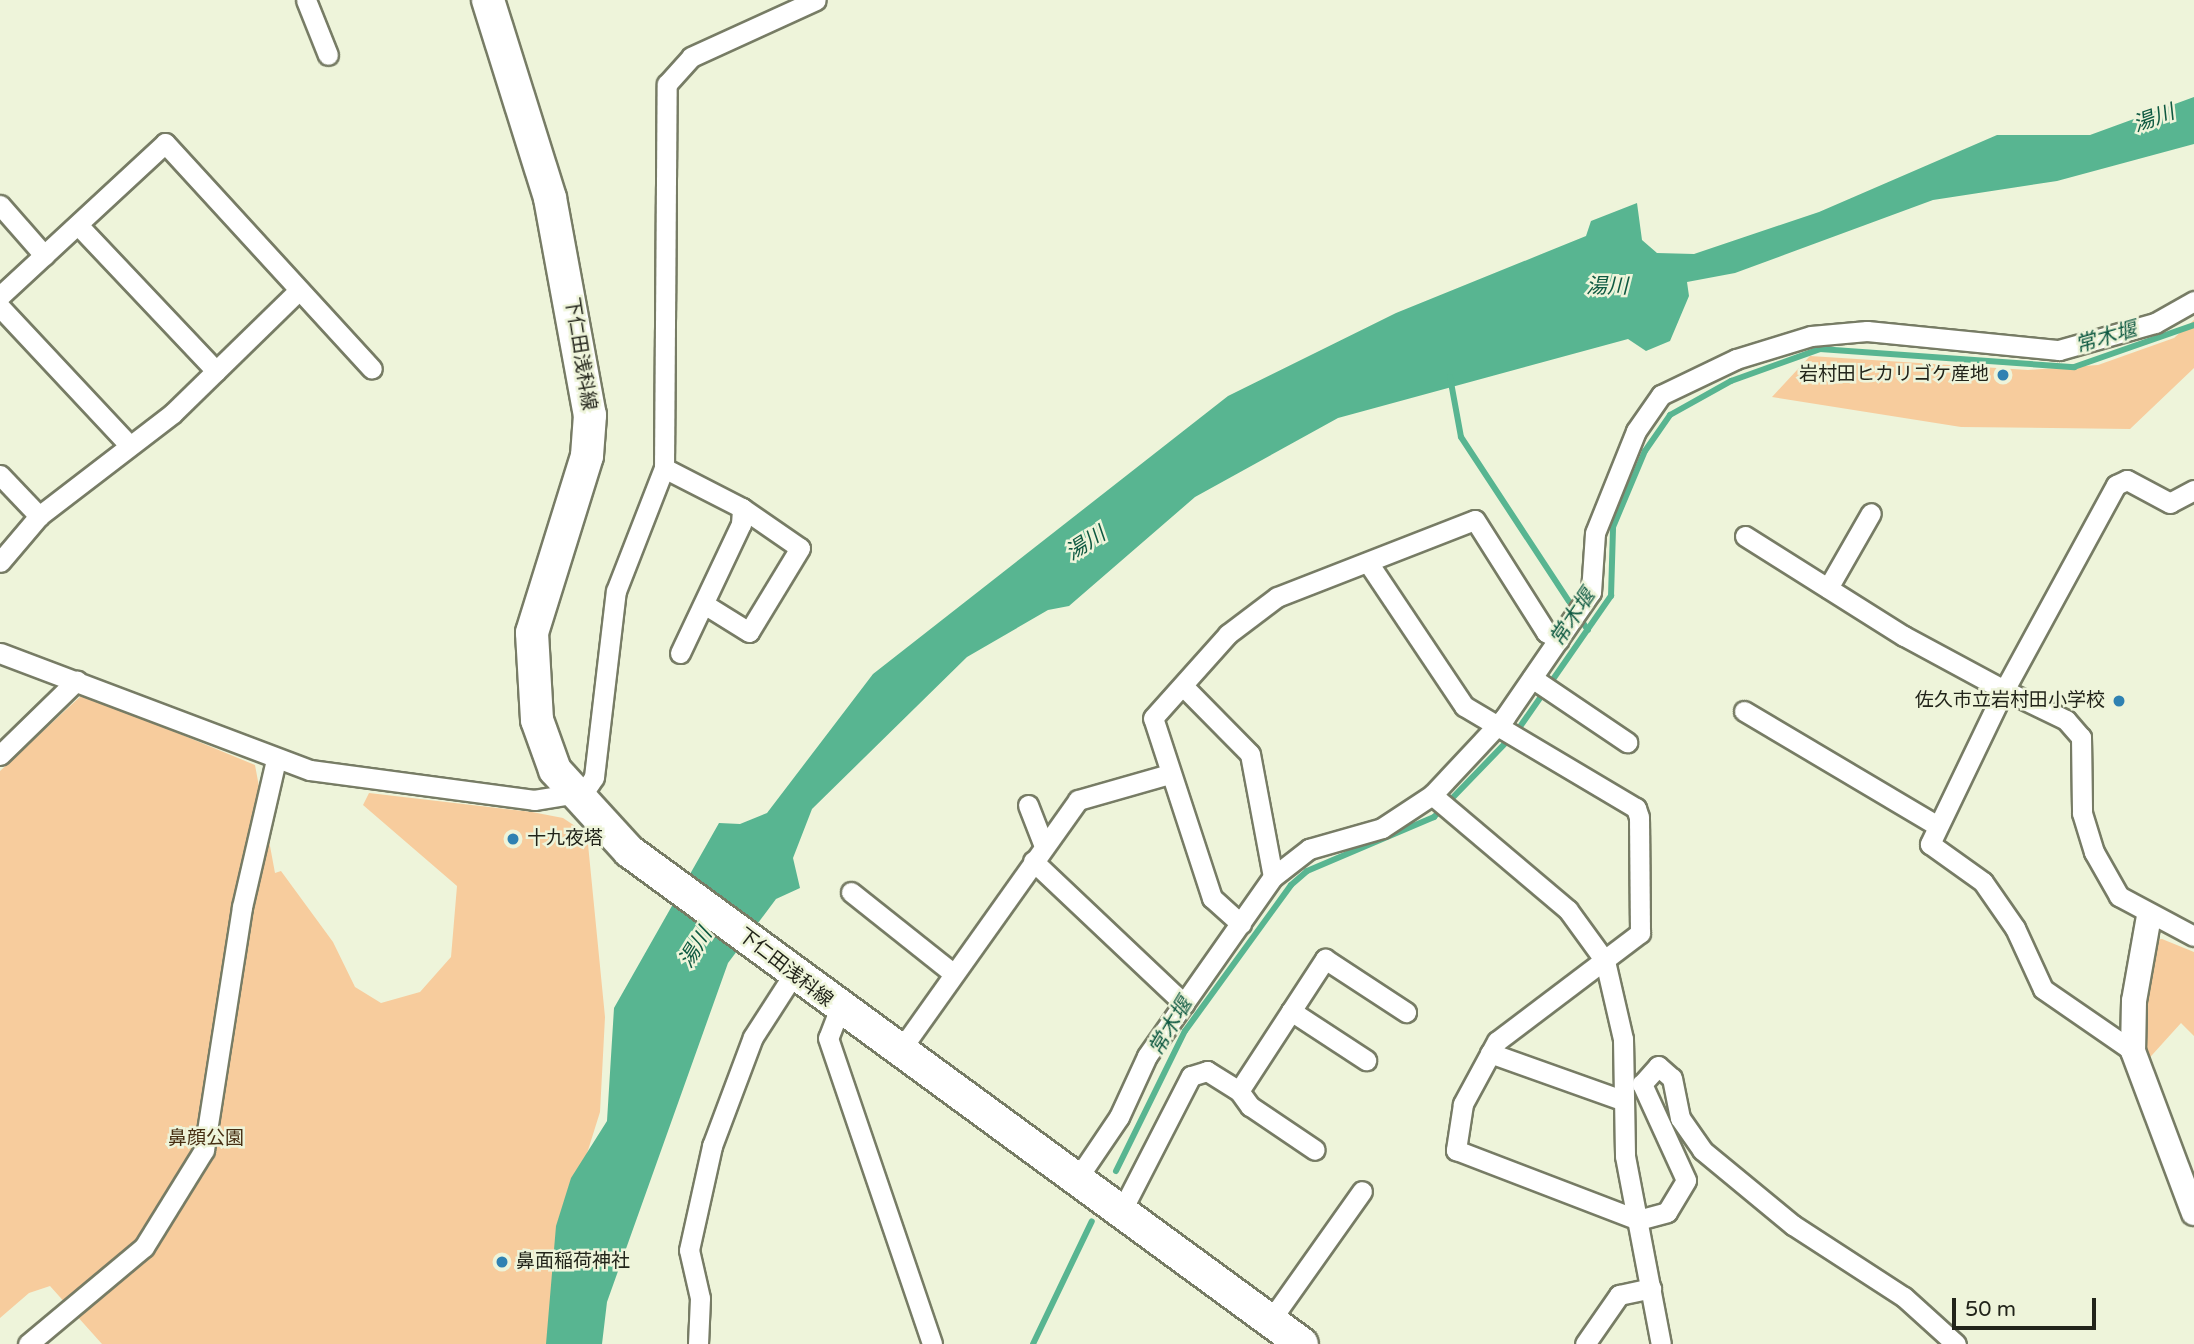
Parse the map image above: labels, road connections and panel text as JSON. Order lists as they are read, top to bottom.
{
  "streets": {
    "main road": ["下仁田浅科線"]
  },
  "water": ["湯川", "常木堰"],
  "parks": ["鼻顔公園"],
  "places": [
    "岩村田ヒカリゴケ産地",
    "佐久市立岩村田小学校",
    "十九夜塔",
    "鼻面稲荷神社"
  ],
  "scale_bar": "50 m"
}
